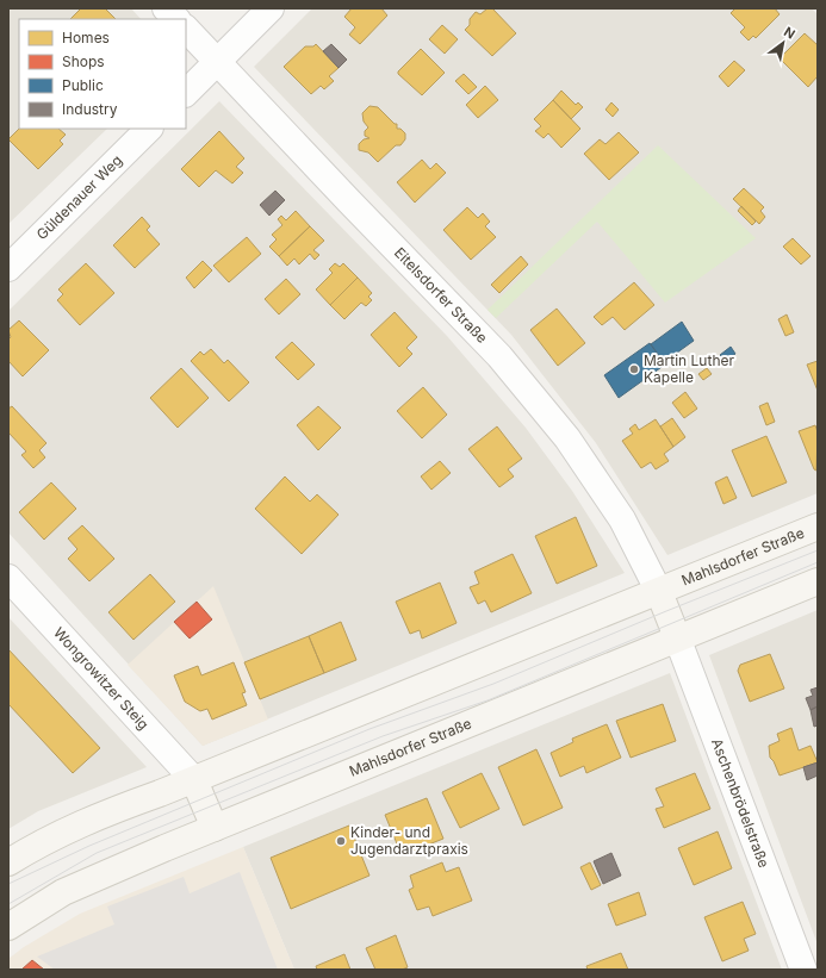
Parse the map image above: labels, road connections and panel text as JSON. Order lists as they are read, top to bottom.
{
  "streets": {
    "main road": ["Mahlsdorfer Straße"],
    "street": [
      "Güldenauer Weg",
      "Eitelsdorfer Straße",
      "Wongrowitzer Steig",
      "Aschenbrödelstraße"
    ]
  },
  "crossings": [
    ["Eitelsdorfer Straße", "Mahlsdorfer Straße"],
    ["Mahlsdorfer Straße", "Wongrowitzer Steig"],
    ["Mahlsdorfer Straße", "Aschenbrödelstraße"]
  ],
  "places": ["Martin Luther Kapelle", "Kinder- und Jugendarztpraxis"],
  "legend": [
    "Homes",
    "Shops",
    "Public",
    "Industry"
  ],
  "north": "top right"
}
